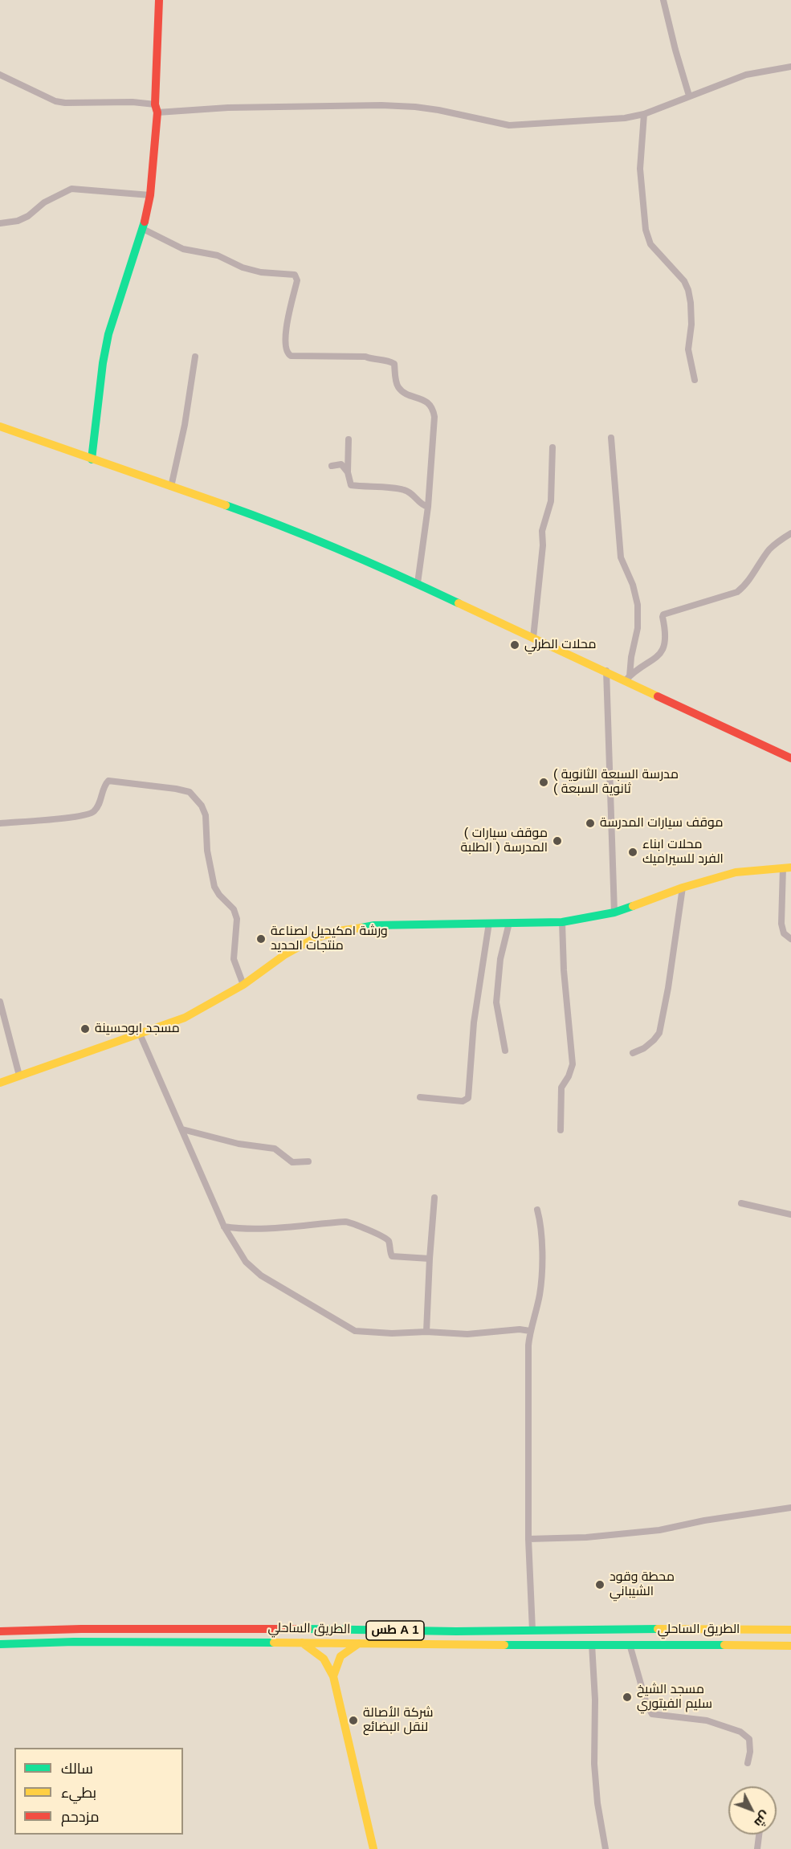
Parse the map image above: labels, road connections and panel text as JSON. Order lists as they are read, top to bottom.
{
  "streets": {
    "main road": ["الطريق الساحلي", "طس A 1"]
  },
  "places": [
    "محلات الطرلي",
    "( مدرسة السبعة الثانوية ( ثانوية السبعة",
    "موقف سيارات المدرسة",
    "( موقف سيارات المدرسة ( الطلبة",
    "محلات ابناء الفرد للسيراميك",
    "ورشة امكيحيل لصناعة منتجات الحديد",
    "مسجد ابوحسينة",
    "محطة وقود الشيباني",
    "مسجد الشيخ سليم الفيتوري",
    "شركة الأصالة لنقل البضائع"
  ],
  "legend": ["سالك", "بطيء", "مزدحم"],
  "north": "bottom right"
}
